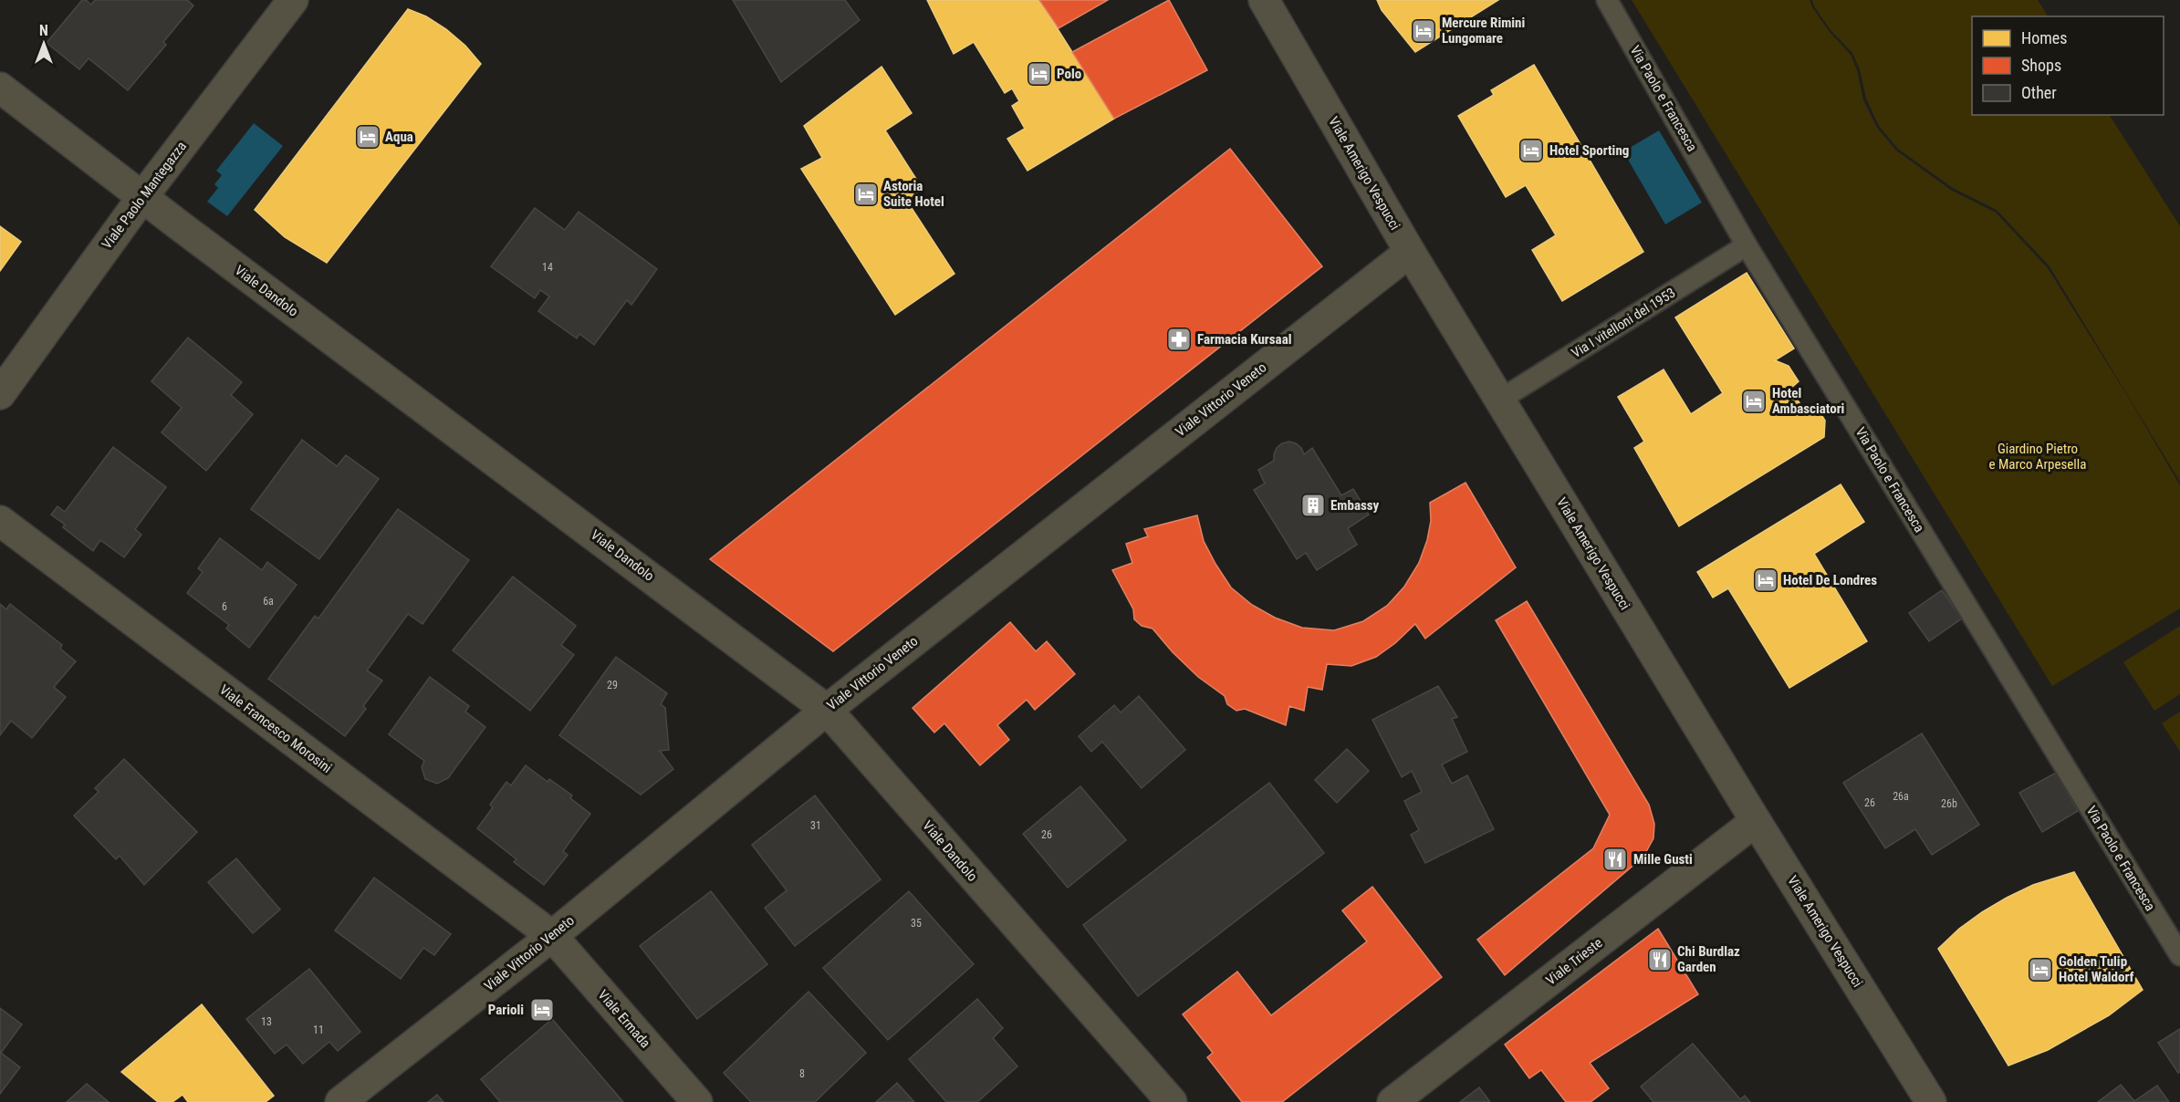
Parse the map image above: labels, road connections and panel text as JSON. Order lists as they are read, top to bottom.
{
  "streets": {
    "street": [
      "Viale Amerigo Vespucci",
      "Viale Paolo Mantegazza",
      "Viale Dandolo",
      "Viale Vittorio Veneto",
      "Viale Francesco Morosini",
      "Viale Trieste",
      "Viale Ermada"
    ],
    "lane": ["Via Paolo e Francesca", "Via I vitelloni del 1953"]
  },
  "crossings": [
    ["Via Paolo e Francesca", "Via I vitelloni del 1953"],
    ["Viale Amerigo Vespucci", "Via I vitelloni del 1953"],
    ["Viale Amerigo Vespucci", "Viale Vittorio Veneto"],
    ["Viale Amerigo Vespucci", "Viale Trieste"],
    ["Viale Paolo Mantegazza", "Viale Dandolo"],
    ["Viale Dandolo", "Viale Vittorio Veneto"],
    ["Viale Vittorio Veneto", "Viale Francesco Morosini"],
    ["Viale Vittorio Veneto", "Viale Ermada"],
    ["Viale Francesco Morosini", "Viale Ermada"]
  ],
  "parks": ["Giardino Pietro e Marco Arpesella"],
  "places": {
    "hotel": [
      "Mercure Rimini Lungomare",
      "Polo",
      "Aqua",
      "Hotel Sporting",
      "Astoria Suite Hotel",
      "Hotel Ambasciatori",
      "Hotel De Londres",
      "Golden Tulip Hotel Waldorf",
      "Parioli"
    ],
    "pharmacy": ["Farmacia Kursaal"],
    "building": ["Embassy"],
    "restaurant": ["Mille Gusti", "Chi Burdlaz Garden"]
  },
  "house_numbers": [
    "14",
    "6a",
    "6",
    "29",
    "26a",
    "26",
    "26b",
    "31",
    "26",
    "35",
    "13",
    "11",
    "8"
  ],
  "legend": ["Homes", "Shops", "Other"],
  "north": "top"
}
